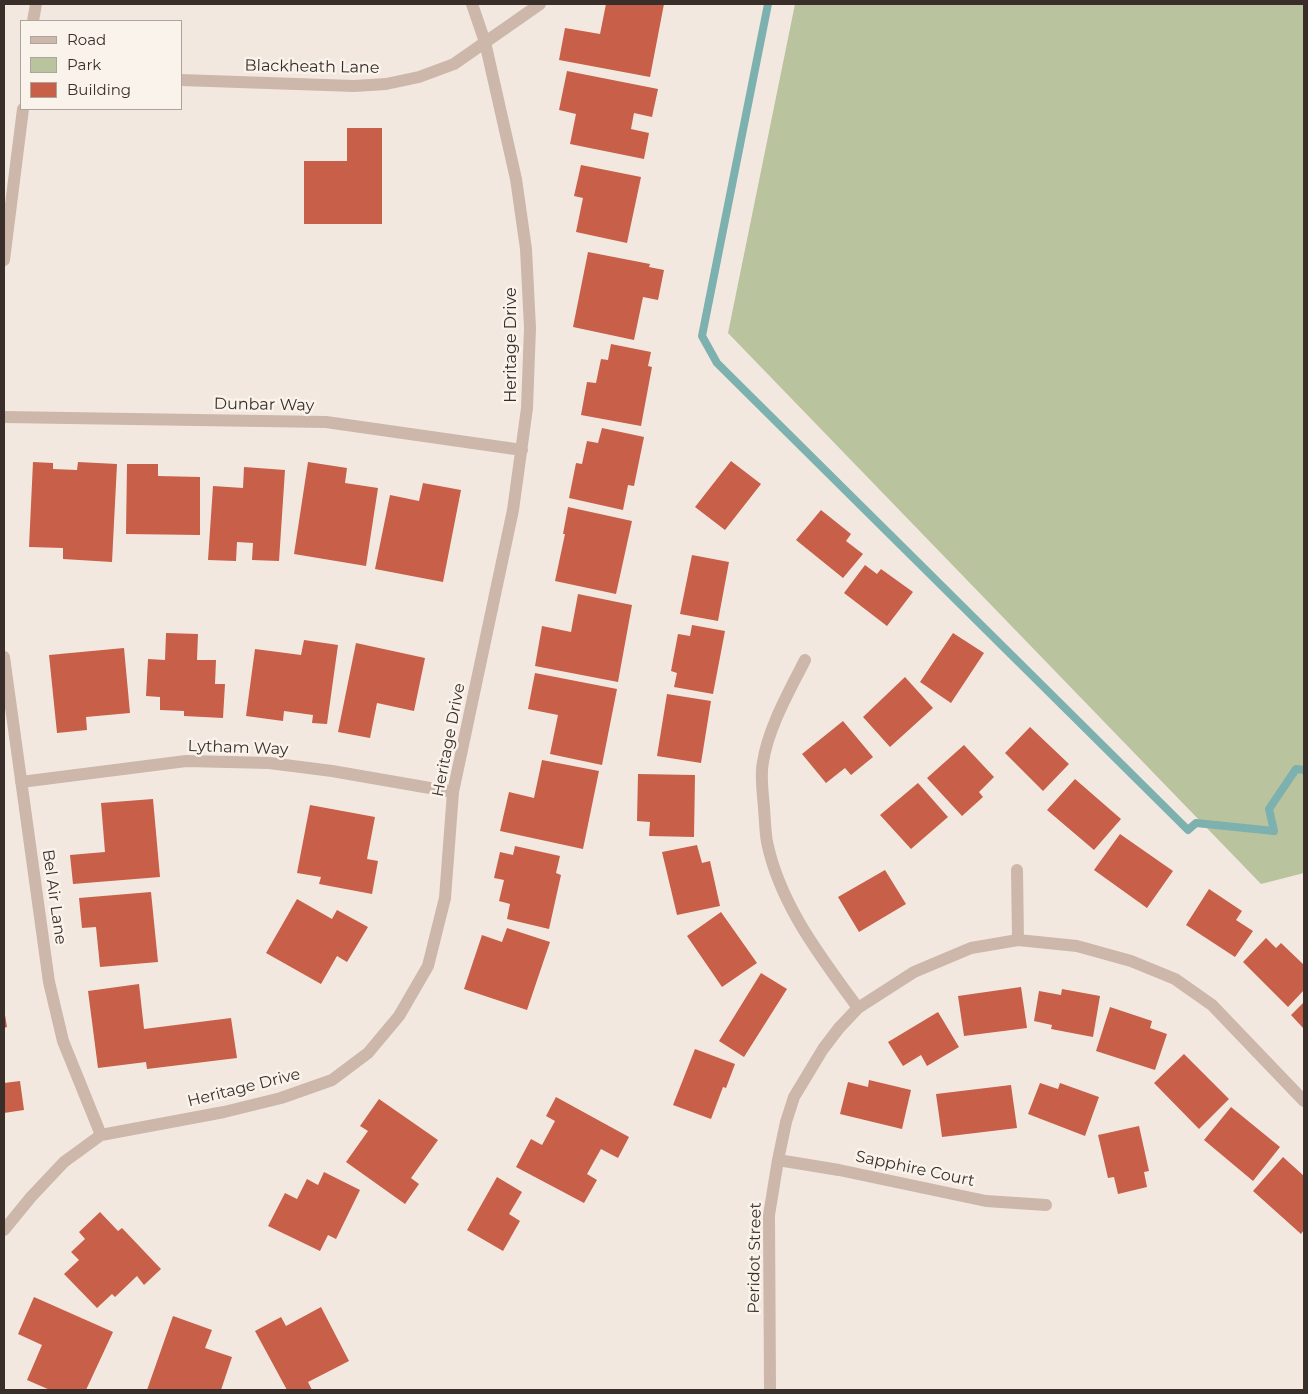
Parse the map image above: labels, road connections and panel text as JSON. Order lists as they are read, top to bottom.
{
  "streets": {
    "street": [
      "Blackheath Lane",
      "Heritage Drive",
      "Dunbar Way",
      "Lytham Way",
      "Bel Air Lane",
      "Sapphire Court",
      "Peridot Street"
    ]
  },
  "crossings": [
    ["Blackheath Lane", "Heritage Drive"],
    ["Heritage Drive", "Dunbar Way"],
    ["Heritage Drive", "Lytham Way"],
    ["Heritage Drive", "Bel Air Lane"],
    ["Lytham Way", "Bel Air Lane"],
    ["Sapphire Court", "Peridot Street"]
  ],
  "legend": ["Road", "Park", "Building"]
}
